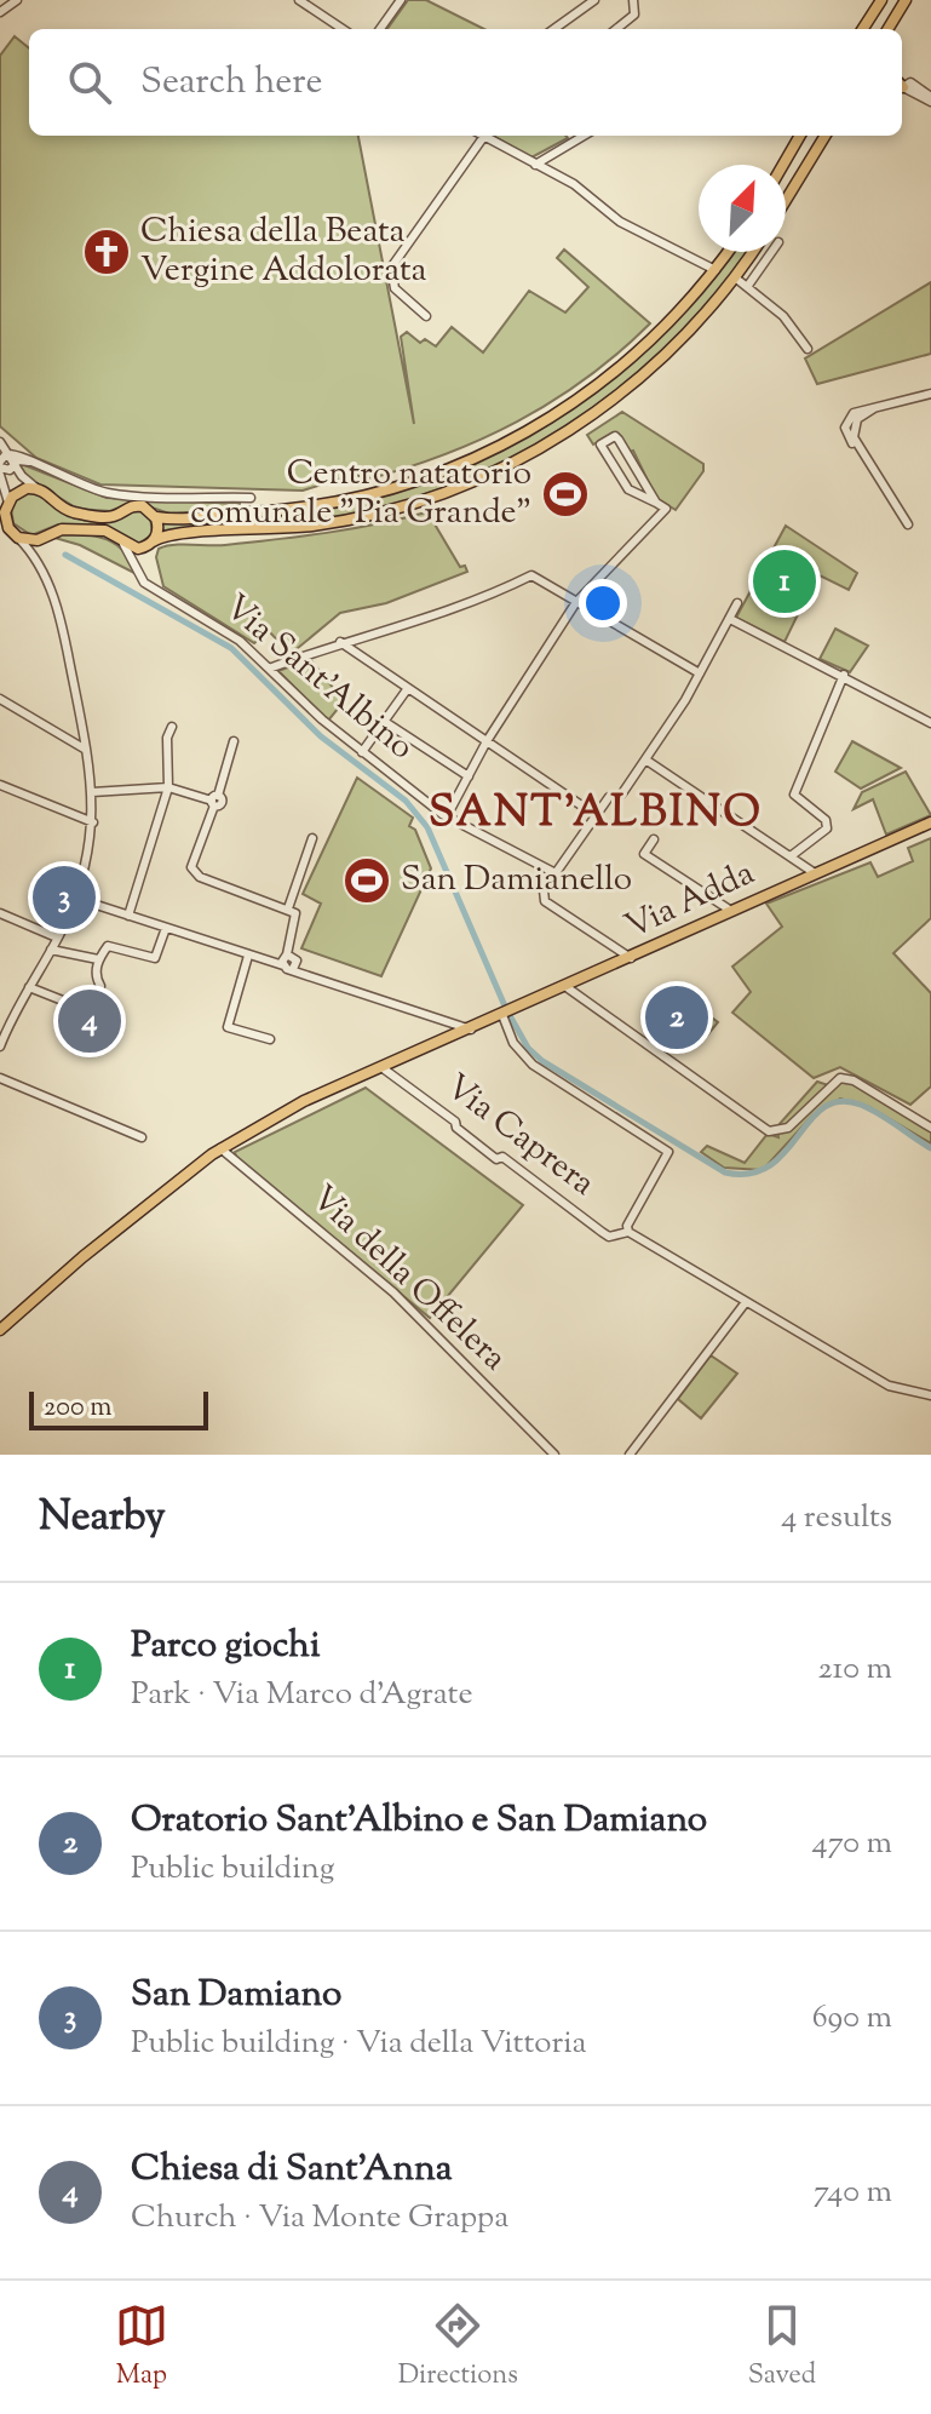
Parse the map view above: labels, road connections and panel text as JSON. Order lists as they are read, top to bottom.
{
  "streets": {
    "main road": ["Via Adda"],
    "street": ["Via Sant'Albino", "Via Caprera", "Via della Offelera"]
  },
  "crossings": [
    ["Via Adda", "Via Caprera"],
    ["Via Adda", "Via della Offelera"]
  ],
  "districts": ["SANT'ALBINO"],
  "places": {
    "church": ["Chiesa della Beata Vergine Addolorata"],
    "sports": ["Centro natatorio comunale \"Pia Grande\"", "San Damianello"]
  },
  "scale_bar": "200 m",
  "north": "top right",
  "page": {
    "search": "Search here",
    "pins": [
      "1",
      "3",
      "2",
      "4"
    ],
    "scale": "200 m",
    "heading": ["Nearby", "4 results"],
    "list": [
      {
        "mark": "1",
        "name": "Parco giochi",
        "note": "Park · Via Marco d'Agrate",
        "value": "210 m"
      },
      {
        "mark": "2",
        "name": "Oratorio Sant'Albino e San Damiano",
        "note": "Public building",
        "value": "470 m"
      },
      {
        "mark": "3",
        "name": "San Damiano",
        "note": "Public building · Via della Vittoria",
        "value": "690 m"
      },
      {
        "mark": "4",
        "name": "Chiesa di Sant'Anna",
        "note": "Church · Via Monte Grappa",
        "value": "740 m"
      }
    ],
    "nav": ["Map", "Directions", "Saved"]
  }
}
